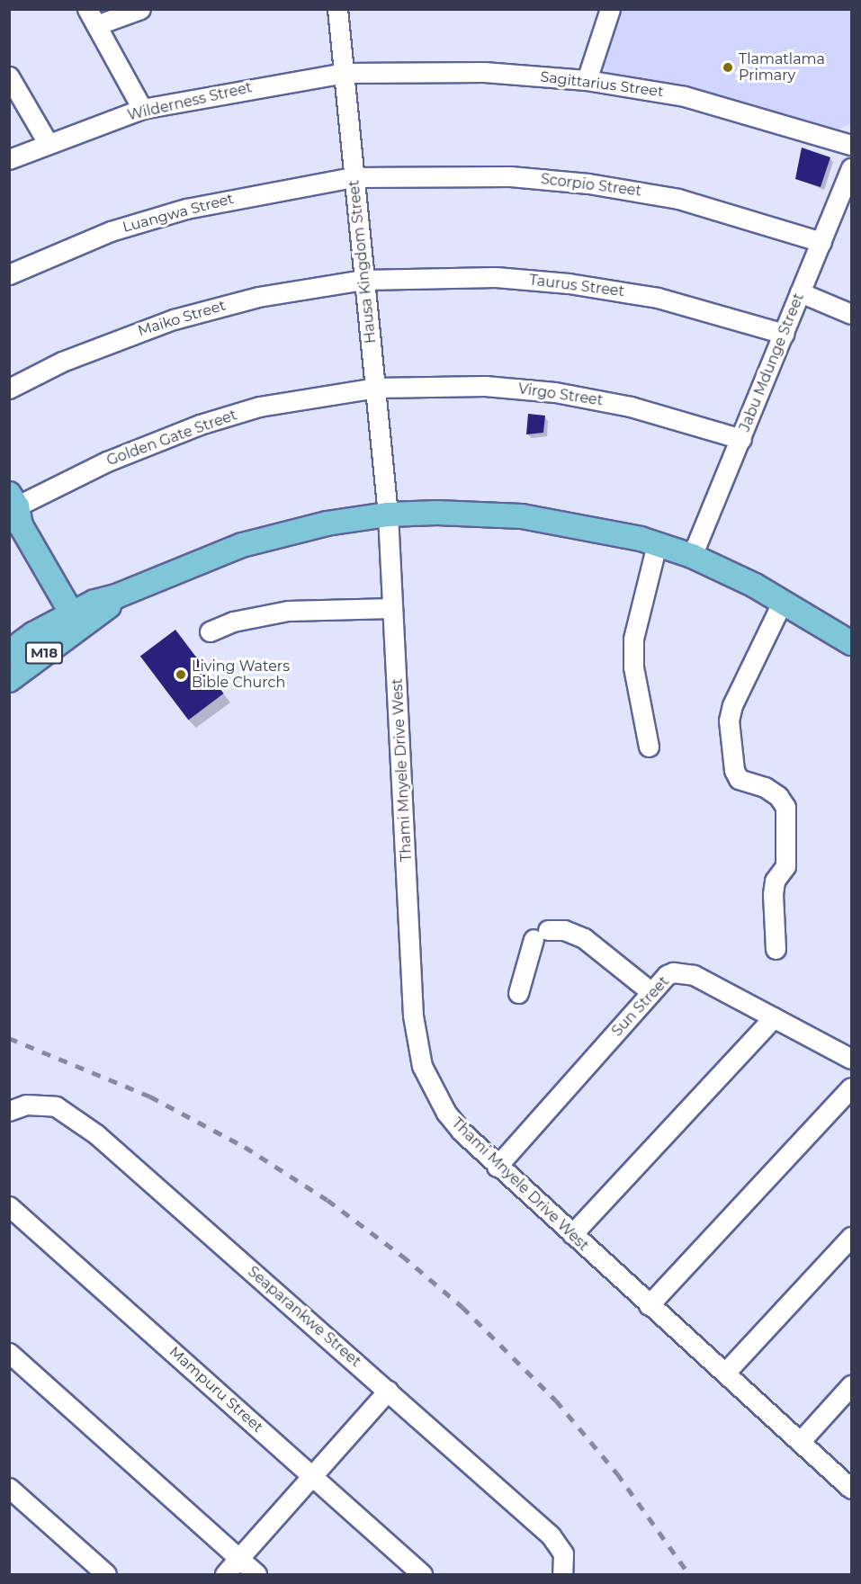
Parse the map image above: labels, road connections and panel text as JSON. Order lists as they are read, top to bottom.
{
  "streets": {
    "main road": ["M18"],
    "street": [
      "Sagittarius Street",
      "Wilderness Street",
      "Scorpio Street",
      "Luangwa Street",
      "Hausa Kingdom Street",
      "Taurus Street",
      "Maiko Street",
      "Jabu Mdunge Street",
      "Virgo Street",
      "Golden Gate Street",
      "Thami Mnyele Drive West",
      "Sun Street",
      "Seaparankwe Street",
      "Mampuru Street"
    ]
  },
  "crossings": [
    ["Sagittarius Street", "Wilderness Street"],
    ["Sagittarius Street", "Hausa Kingdom Street"],
    ["Wilderness Street", "Hausa Kingdom Street"],
    ["Scorpio Street", "Luangwa Street"],
    ["Scorpio Street", "Hausa Kingdom Street"],
    ["Scorpio Street", "Jabu Mdunge Street"],
    ["Luangwa Street", "Hausa Kingdom Street"],
    ["Hausa Kingdom Street", "Taurus Street"],
    ["Hausa Kingdom Street", "Maiko Street"],
    ["Hausa Kingdom Street", "Virgo Street"],
    ["Hausa Kingdom Street", "Golden Gate Street"],
    ["Hausa Kingdom Street", "Thami Mnyele Drive West"],
    ["Taurus Street", "Maiko Street"],
    ["Taurus Street", "Jabu Mdunge Street"],
    ["Jabu Mdunge Street", "Virgo Street"],
    ["Virgo Street", "Golden Gate Street"],
    ["Thami Mnyele Drive West", "Sun Street"]
  ],
  "places": ["Tlamatlama Primary", "Living Waters Bible Church"]
}
